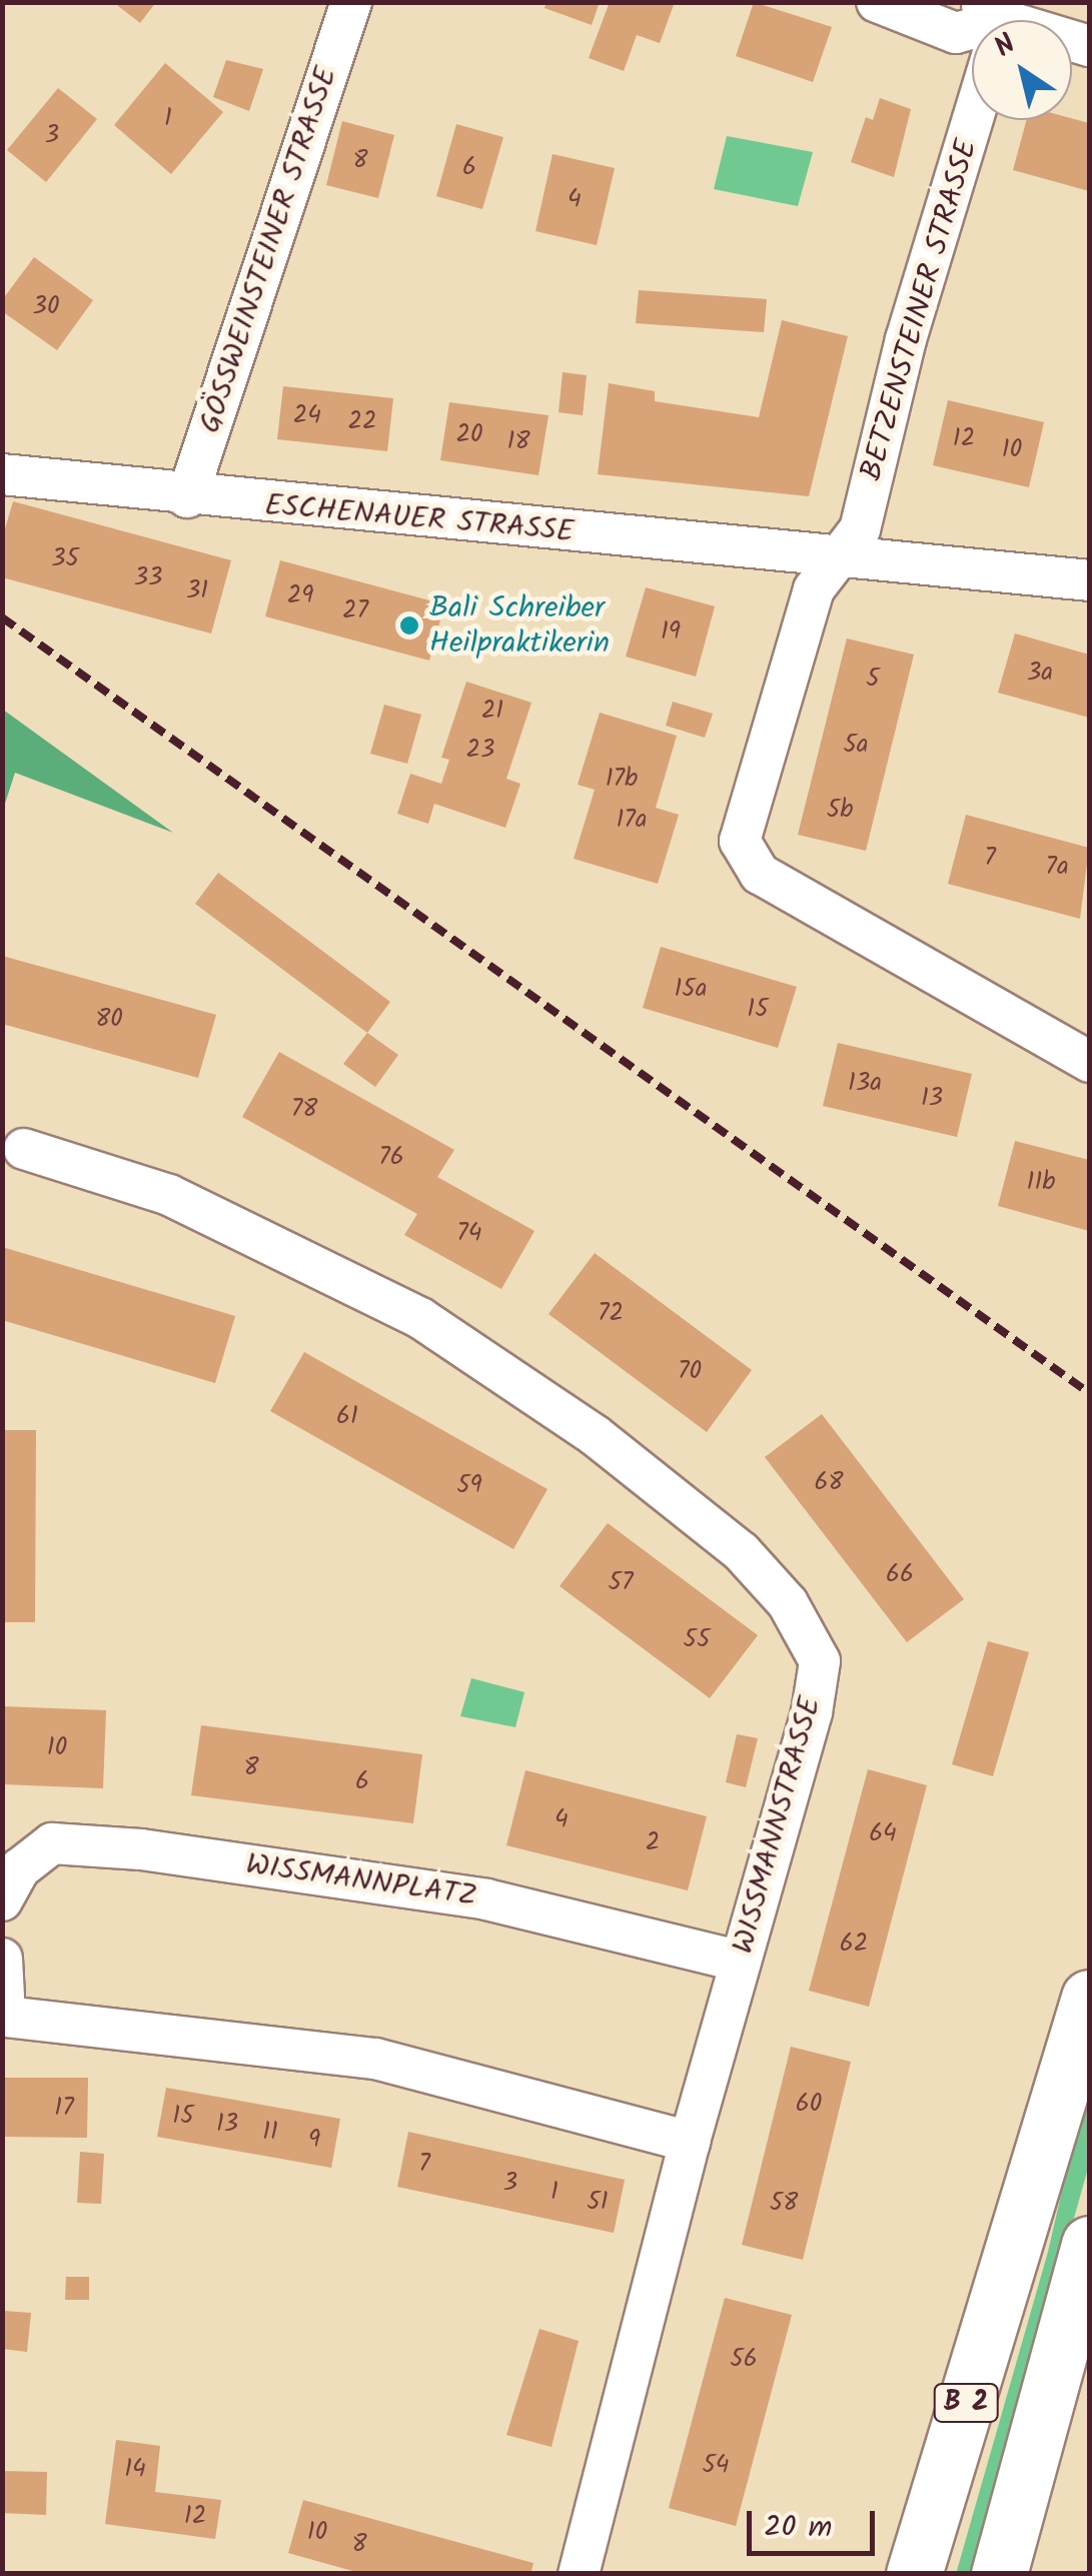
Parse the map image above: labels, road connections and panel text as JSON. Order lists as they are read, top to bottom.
{
  "streets": {
    "main road": ["B 2"],
    "street": [
      "GÖSSWEINSTEINER STRASSE",
      "BETZENSTEINER STRASSE",
      "ESCHENAUER STRASSE",
      "WISSMANNSTRASSE",
      "WISSMANNPLATZ"
    ]
  },
  "crossings": [
    ["GÖSSWEINSTEINER STRASSE", "ESCHENAUER STRASSE"],
    ["BETZENSTEINER STRASSE", "ESCHENAUER STRASSE"],
    ["WISSMANNSTRASSE", "WISSMANNPLATZ"]
  ],
  "places": ["Bali Schreiber Heilpraktikerin"],
  "house_numbers": [
    "1",
    "3",
    "8",
    "6",
    "4",
    "30",
    "24",
    "22",
    "20",
    "12",
    "18",
    "10",
    "35",
    "33",
    "31",
    "29",
    "27",
    "19",
    "3a",
    "5",
    "21",
    "5a",
    "23",
    "17b",
    "5b",
    "17a",
    "7",
    "7a",
    "15a",
    "15",
    "80",
    "13a",
    "13",
    "78",
    "76",
    "11b",
    "74",
    "72",
    "70",
    "61",
    "68",
    "59",
    "66",
    "57",
    "55",
    "10",
    "8",
    "6",
    "4",
    "64",
    "2",
    "62",
    "60",
    "17",
    "15",
    "13",
    "11",
    "9",
    "7",
    "3",
    "1",
    "51",
    "58",
    "56",
    "54",
    "14",
    "12",
    "10",
    "8"
  ],
  "scale_bar": "20 m",
  "north": "top left"
}
